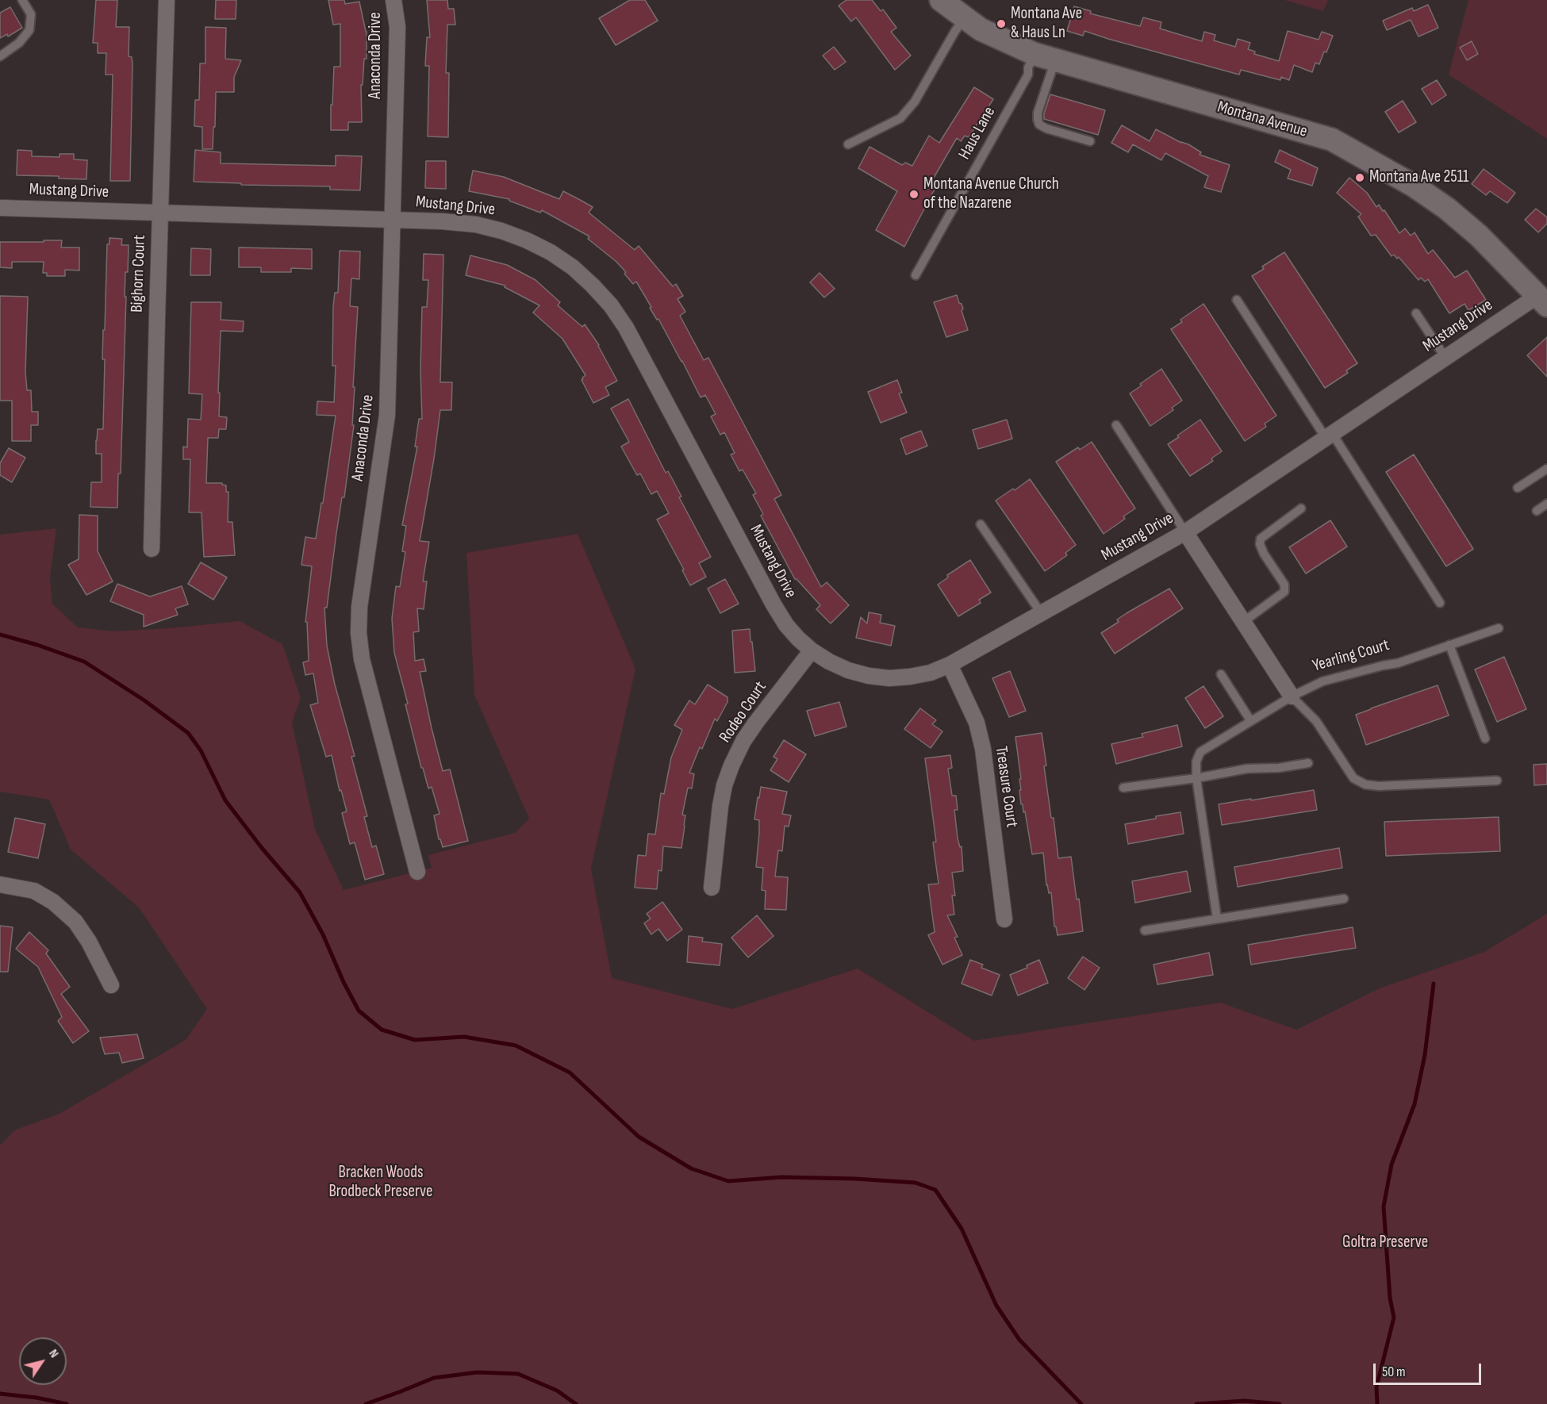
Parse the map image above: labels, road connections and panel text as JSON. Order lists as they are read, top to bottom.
{
  "streets": {
    "street": [
      "Anaconda Drive",
      "Montana Avenue",
      "Mustang Drive",
      "Bighorn Court",
      "Rodeo Court",
      "Treasure Court"
    ],
    "lane": ["Haus Lane", "Yearling Court"]
  },
  "crossings": [
    ["Anaconda Drive", "Mustang Drive"],
    ["Montana Avenue", "Haus Lane"],
    ["Montana Avenue", "Mustang Drive"],
    ["Mustang Drive", "Bighorn Court"],
    ["Mustang Drive", "Rodeo Court"],
    ["Mustang Drive", "Treasure Court"]
  ],
  "parks": ["Bracken Woods Brodbeck Preserve", "Goltra Preserve"],
  "places": ["Montana Ave & Haus Ln", "Montana Ave 2511", "Montana Avenue Church of the Nazarene"],
  "scale_bar": "50 m",
  "north": "top right"
}
